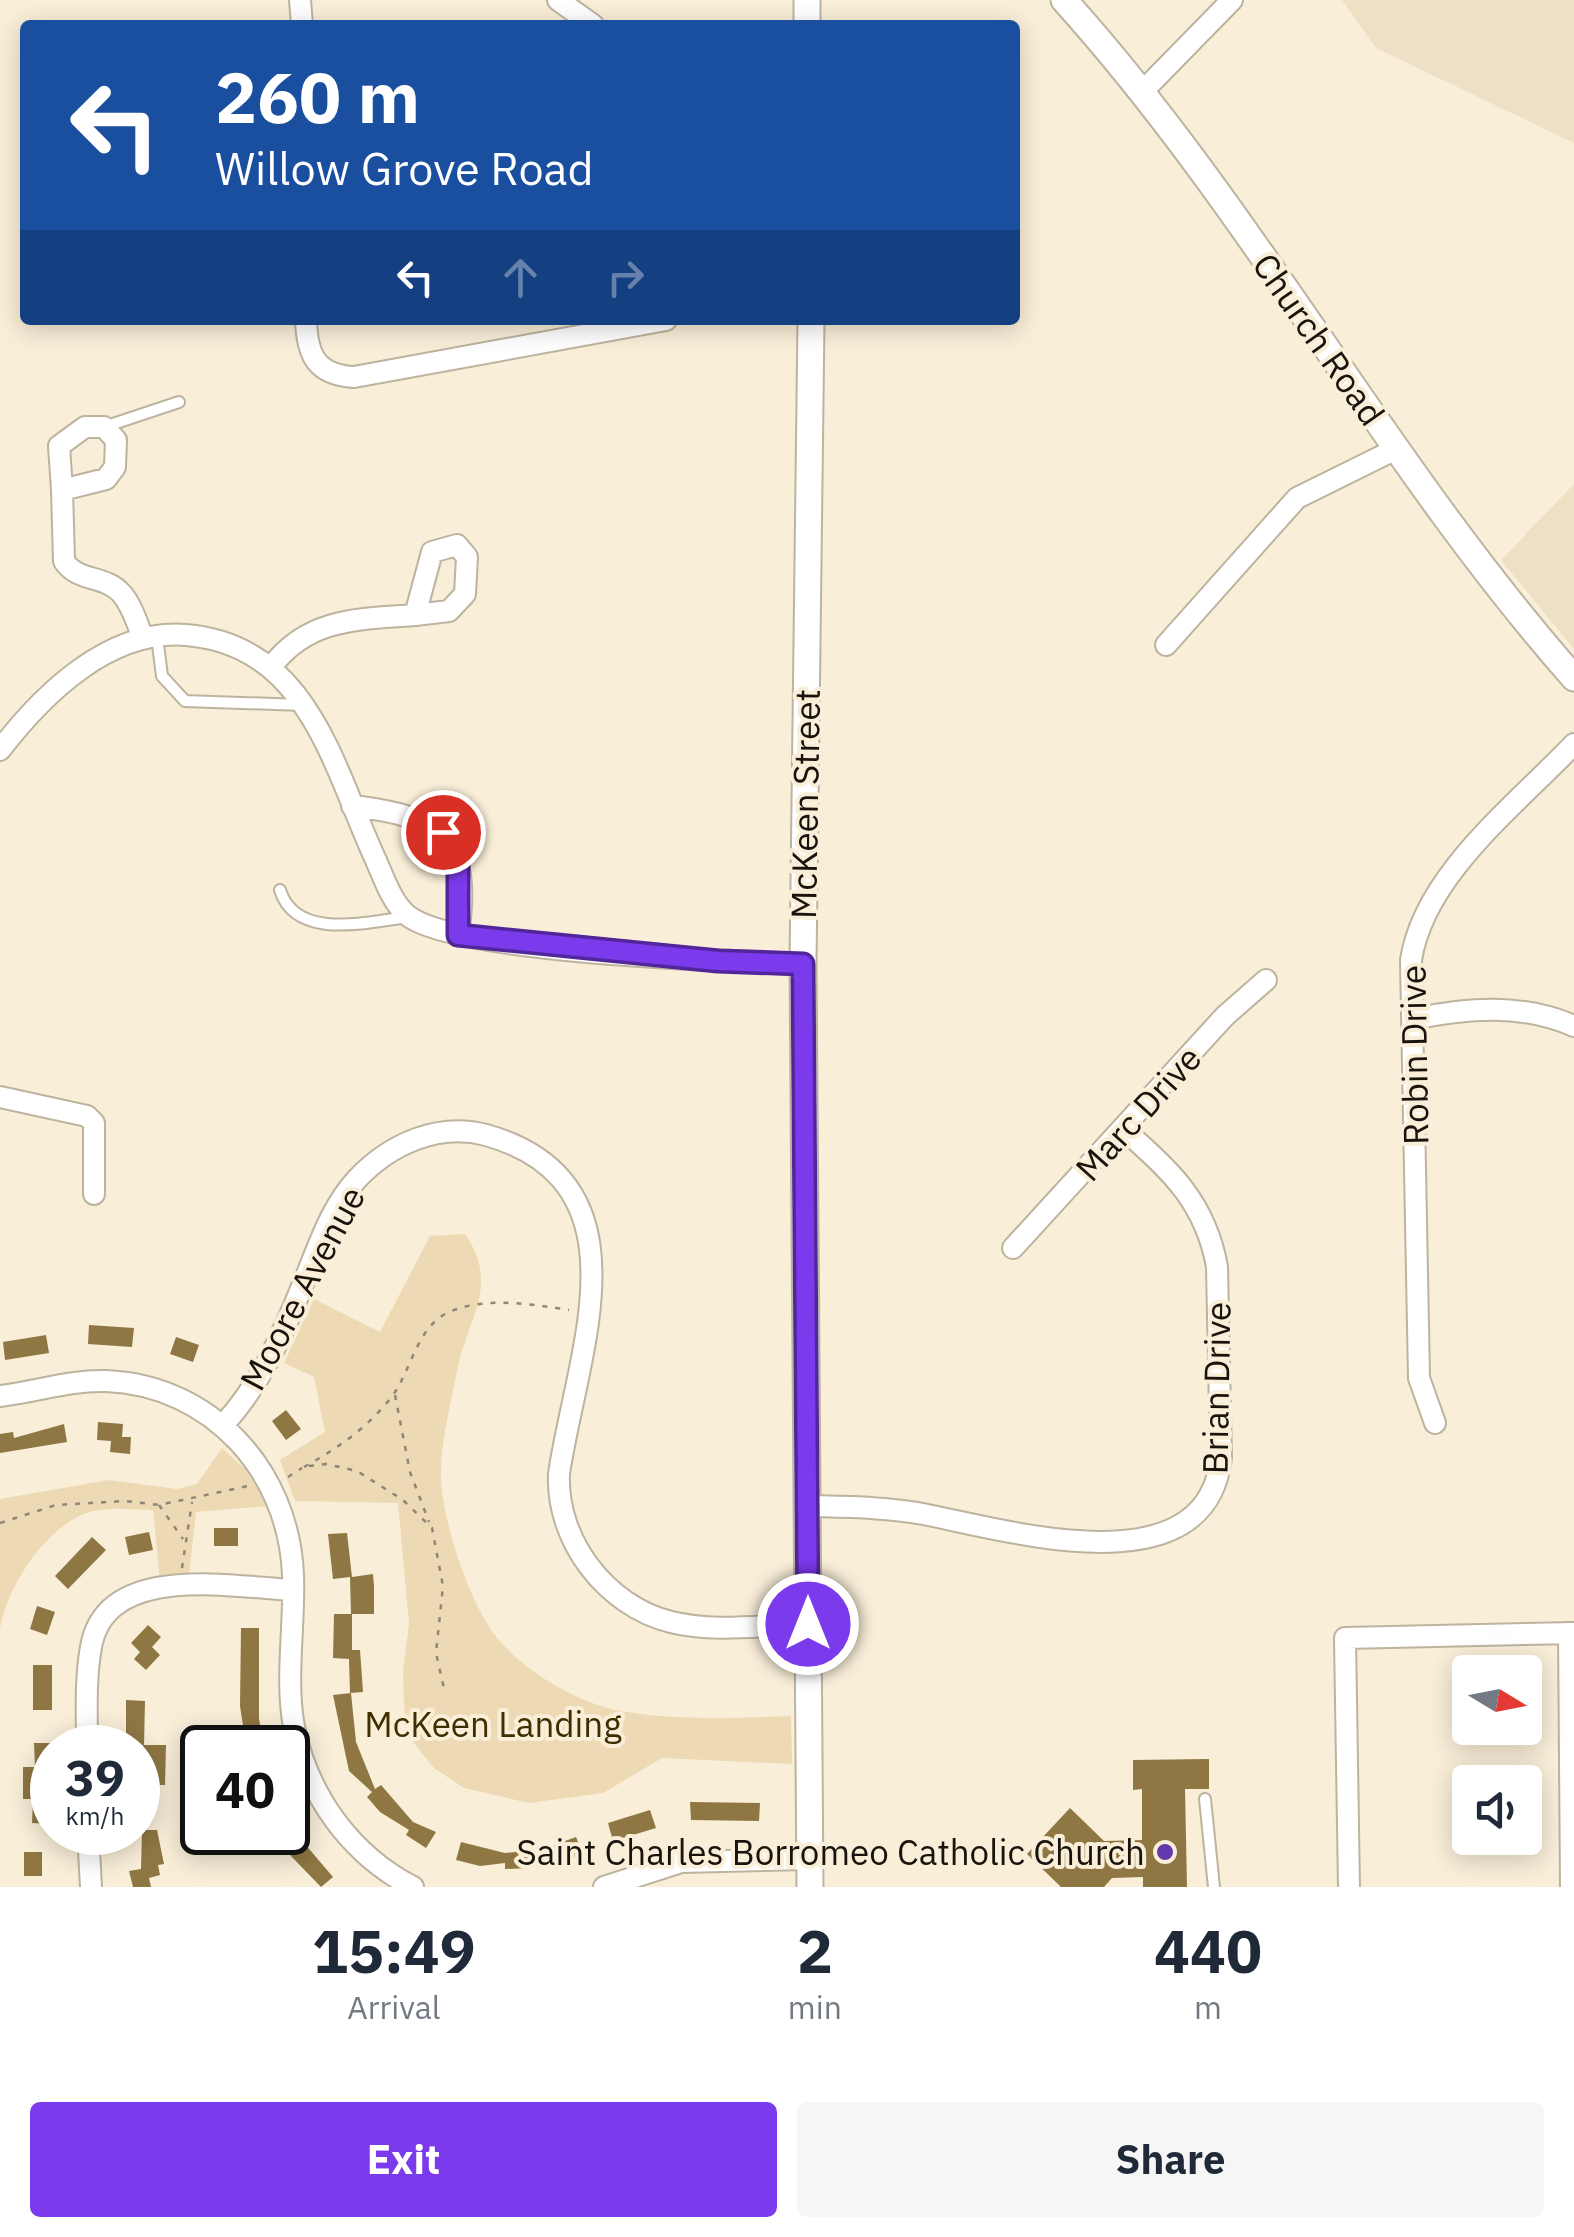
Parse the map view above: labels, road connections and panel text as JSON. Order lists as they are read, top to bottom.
{
  "streets": {
    "street": [
      "Church Road",
      "McKeen Street",
      "Robin Drive",
      "Marc Drive",
      "Moore Avenue",
      "Brian Drive"
    ]
  },
  "crossings": [
    ["McKeen Street", "Moore Avenue"],
    ["McKeen Street", "Brian Drive"],
    ["Marc Drive", "Brian Drive"]
  ],
  "parks": ["McKeen Landing"],
  "places": ["Saint Charles Borromeo Catholic Church"],
  "north": "right",
  "page": {
    "turn": ["260 m", "Willow Grove Road"],
    "speed": "39 km/h",
    "limit": "40",
    "eta": [
      "15:49",
      "Arrival",
      "2",
      "min",
      "440",
      "m"
    ],
    "buttons": ["Exit", "Share"]
  }
}
